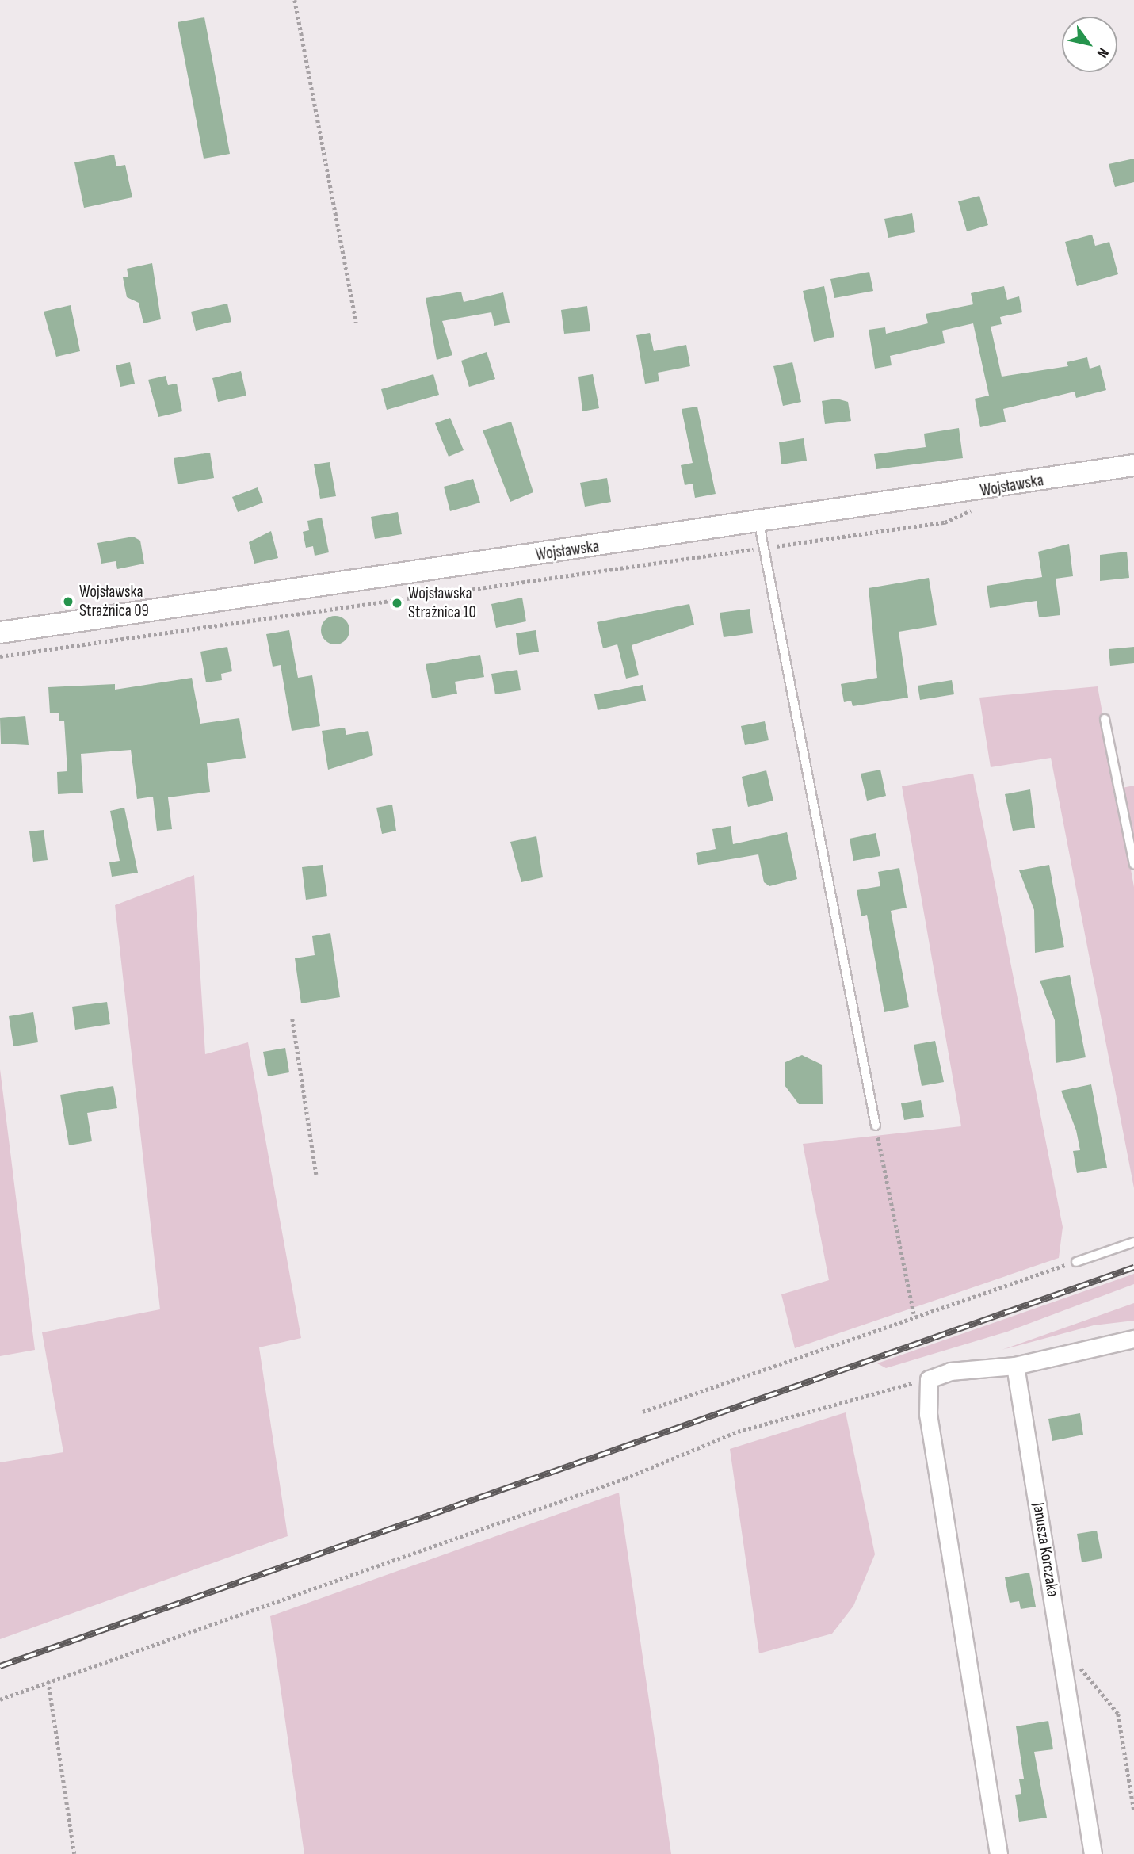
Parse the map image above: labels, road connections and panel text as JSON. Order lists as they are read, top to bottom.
{
  "streets": {
    "street": ["Wojsławska", "Janusza Korczaka"]
  },
  "places": ["Wojsławska Strażnica 09", "Wojsławska Strażnica 10"],
  "north": "bottom right"
}
